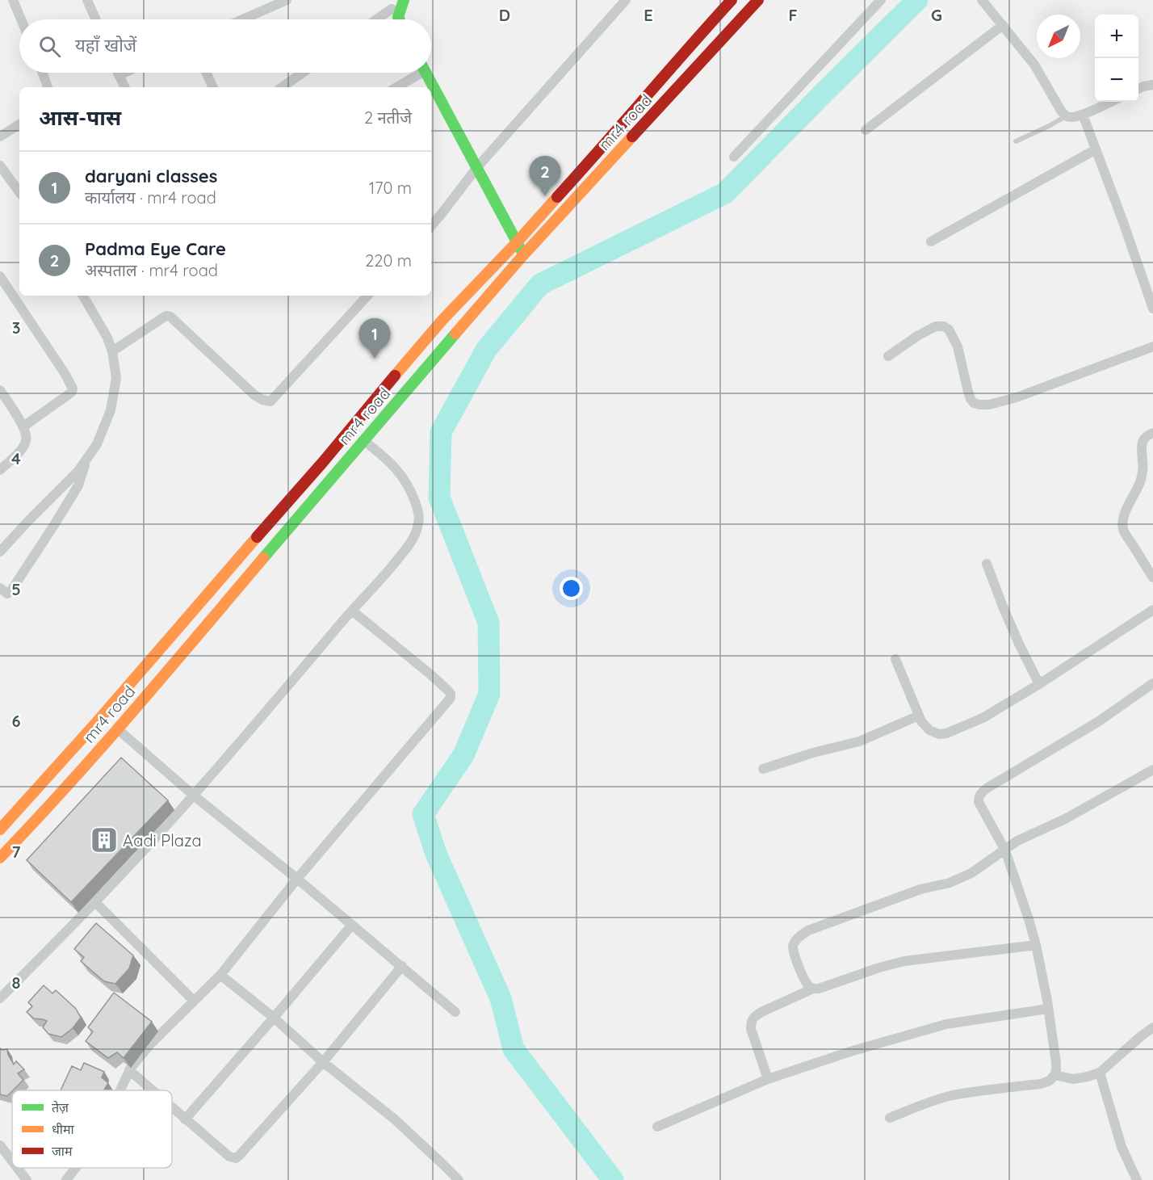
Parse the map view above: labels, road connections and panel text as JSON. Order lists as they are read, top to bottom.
{
  "streets": {
    "street": ["mr4 road"]
  },
  "places": {
    "building": ["Aadi Plaza"]
  },
  "legend": ["तेज़", "धीमा", "जाम"],
  "north": "bottom left",
  "page": {
    "map_buttons": ["+", "−"],
    "search": "यहाँ खोजें",
    "heading": ["आस-पास", "2 नतीजे"],
    "list": [
      {
        "mark": "1",
        "name": "daryani classes",
        "note": "कार्यालय · mr4 road",
        "value": "170 m"
      },
      {
        "mark": "2",
        "name": "Padma Eye Care",
        "note": "अस्पताल · mr4 road",
        "value": "220 m"
      }
    ],
    "pins": ["2", "1"]
  },
  "grid": {
    "columns": [
      "D",
      "E",
      "F",
      "G"
    ],
    "rows": [
      "3",
      "4",
      "5",
      "6",
      "7",
      "8"
    ]
  }
}
